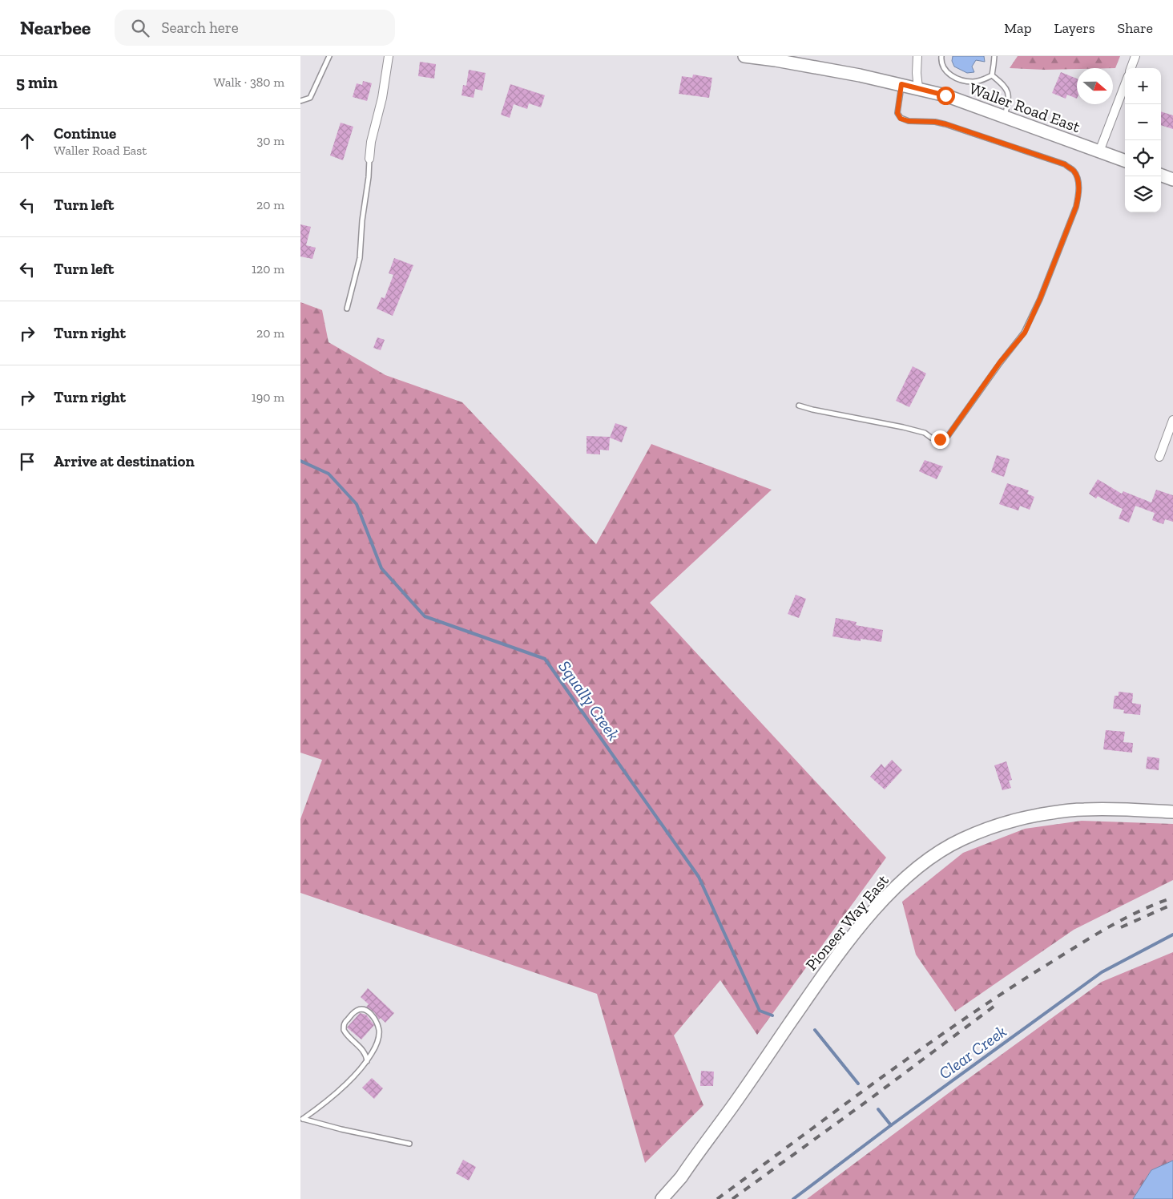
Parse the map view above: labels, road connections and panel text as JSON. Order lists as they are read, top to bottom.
{
  "streets": {
    "main road": ["Waller Road East", "Pioneer Way East"]
  },
  "water": ["Squally Creek", "Clear Creek"],
  "north": "right",
  "page": {
    "header": "Nearbee",
    "search": "Search here",
    "nav": ["Map", "Layers", "Share"],
    "heading": ["5 min", "Walk · 380 m"],
    "map_buttons": ["+", "−"],
    "list": [
      ["Continue", "Waller Road East", "30 m"],
      ["Turn left", "20 m"],
      ["Turn left", "120 m"],
      ["Turn right", "20 m"],
      ["Turn right", "190 m"],
      "Arrive at destination"
    ]
  }
}
